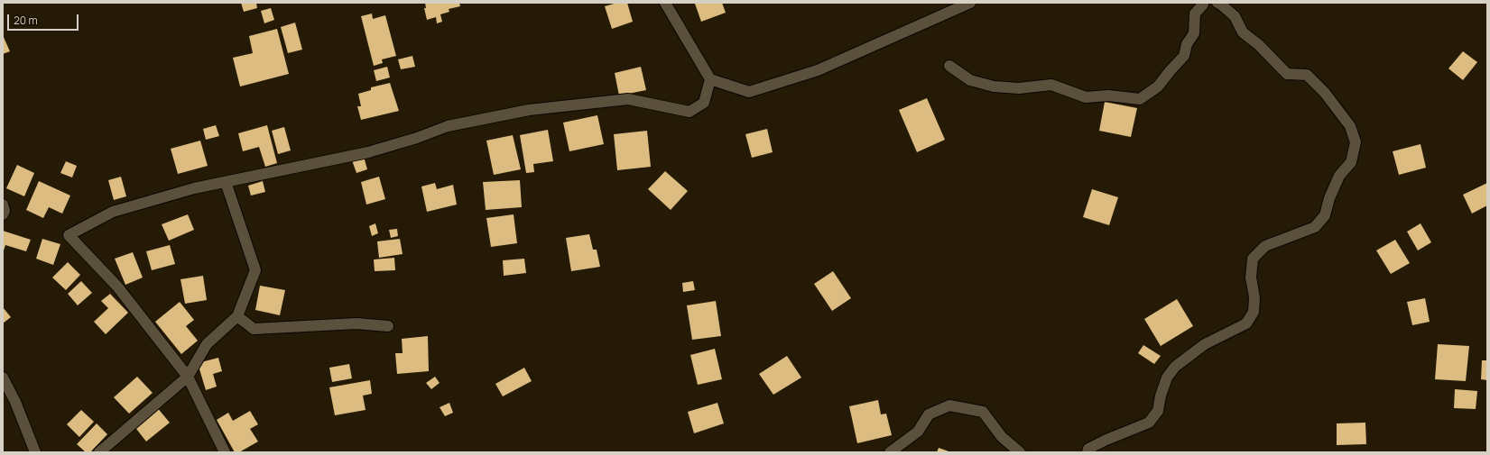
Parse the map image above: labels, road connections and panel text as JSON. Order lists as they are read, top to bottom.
{
  "scale_bar": "20 m"
}
